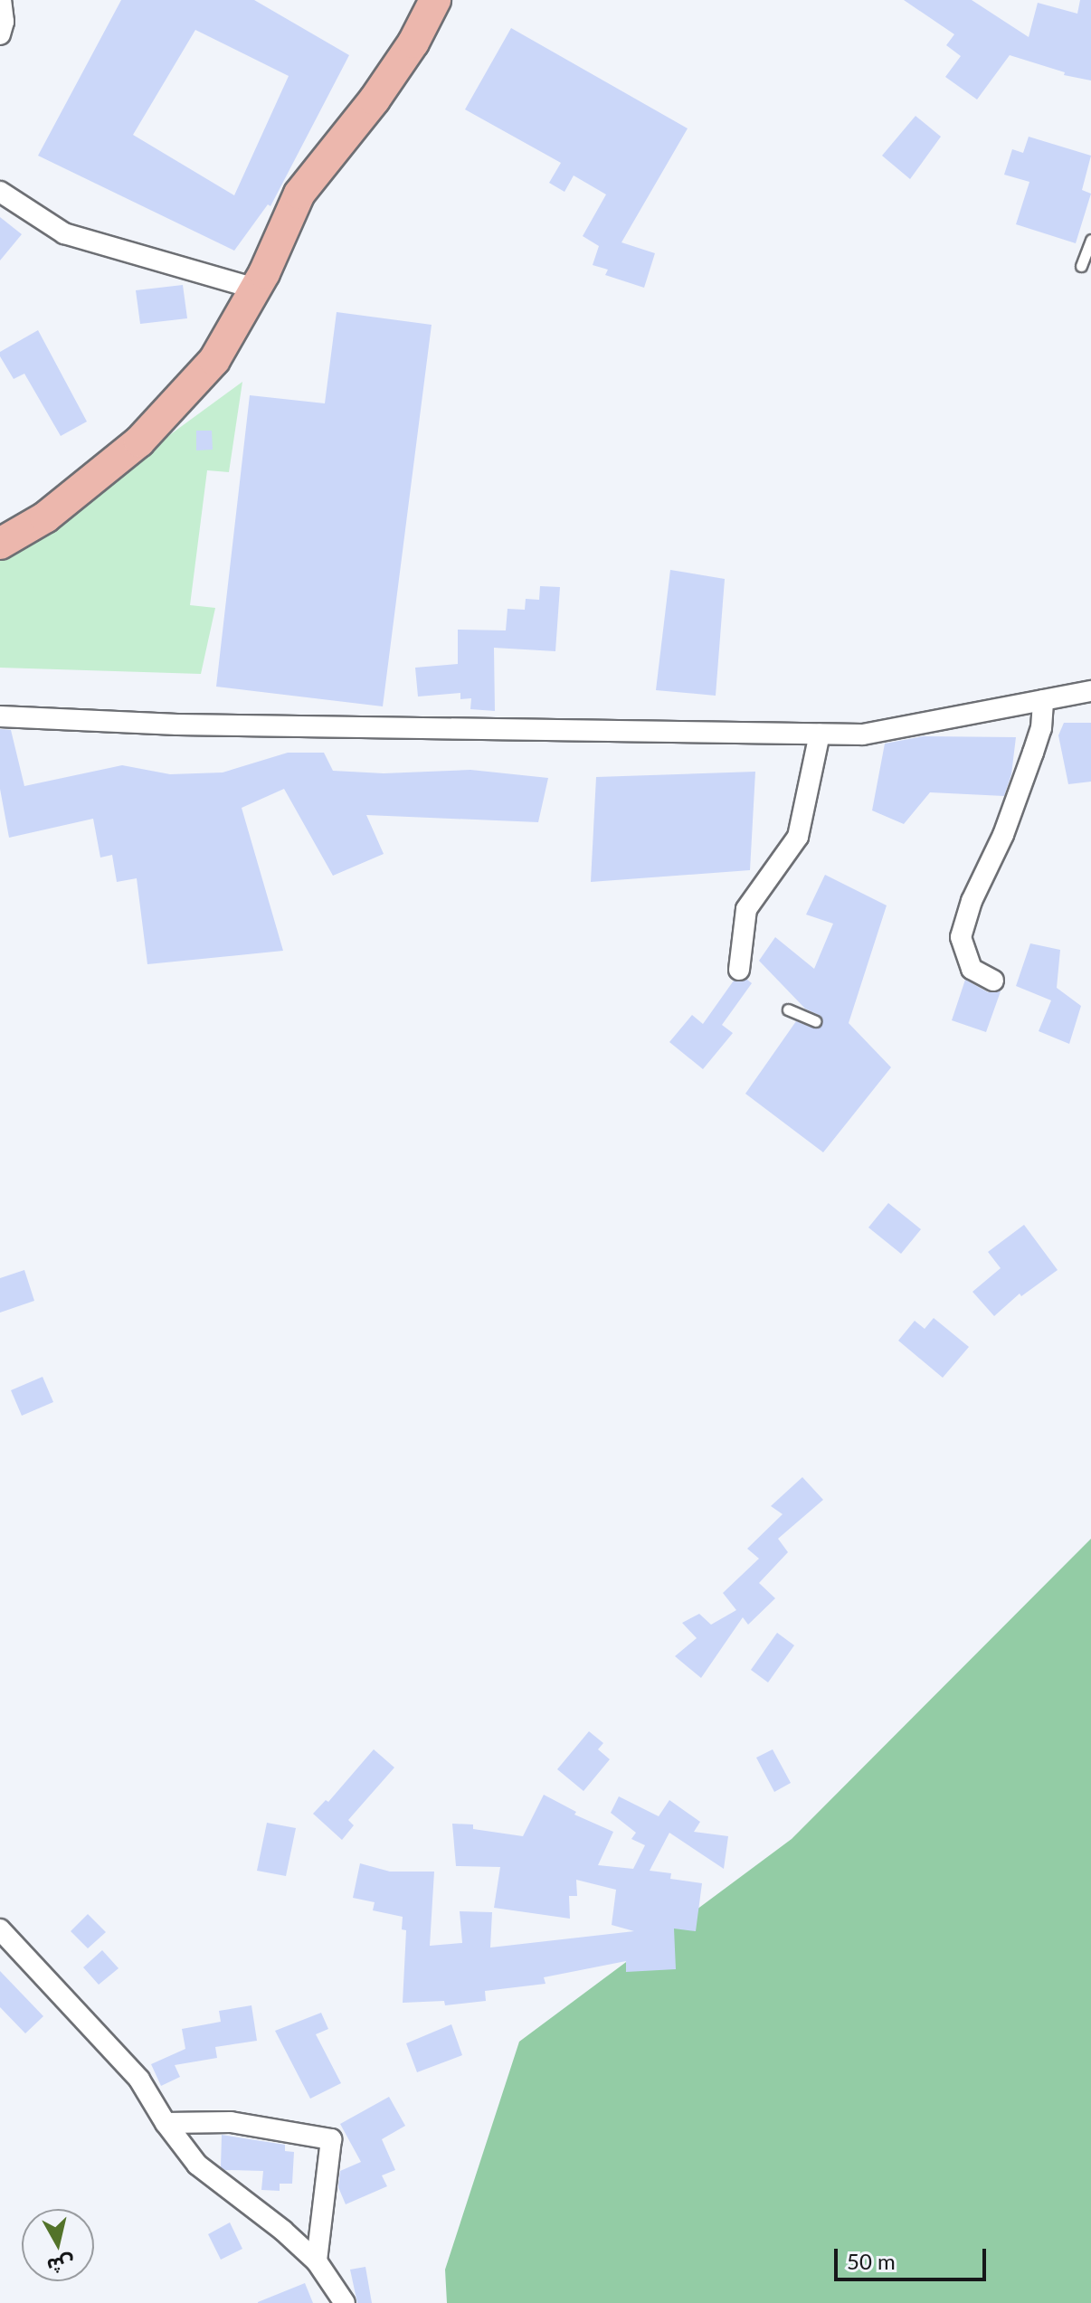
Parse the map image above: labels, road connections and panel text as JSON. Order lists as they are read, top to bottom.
{
  "scale_bar": "50 m",
  "north": "bottom"
}
